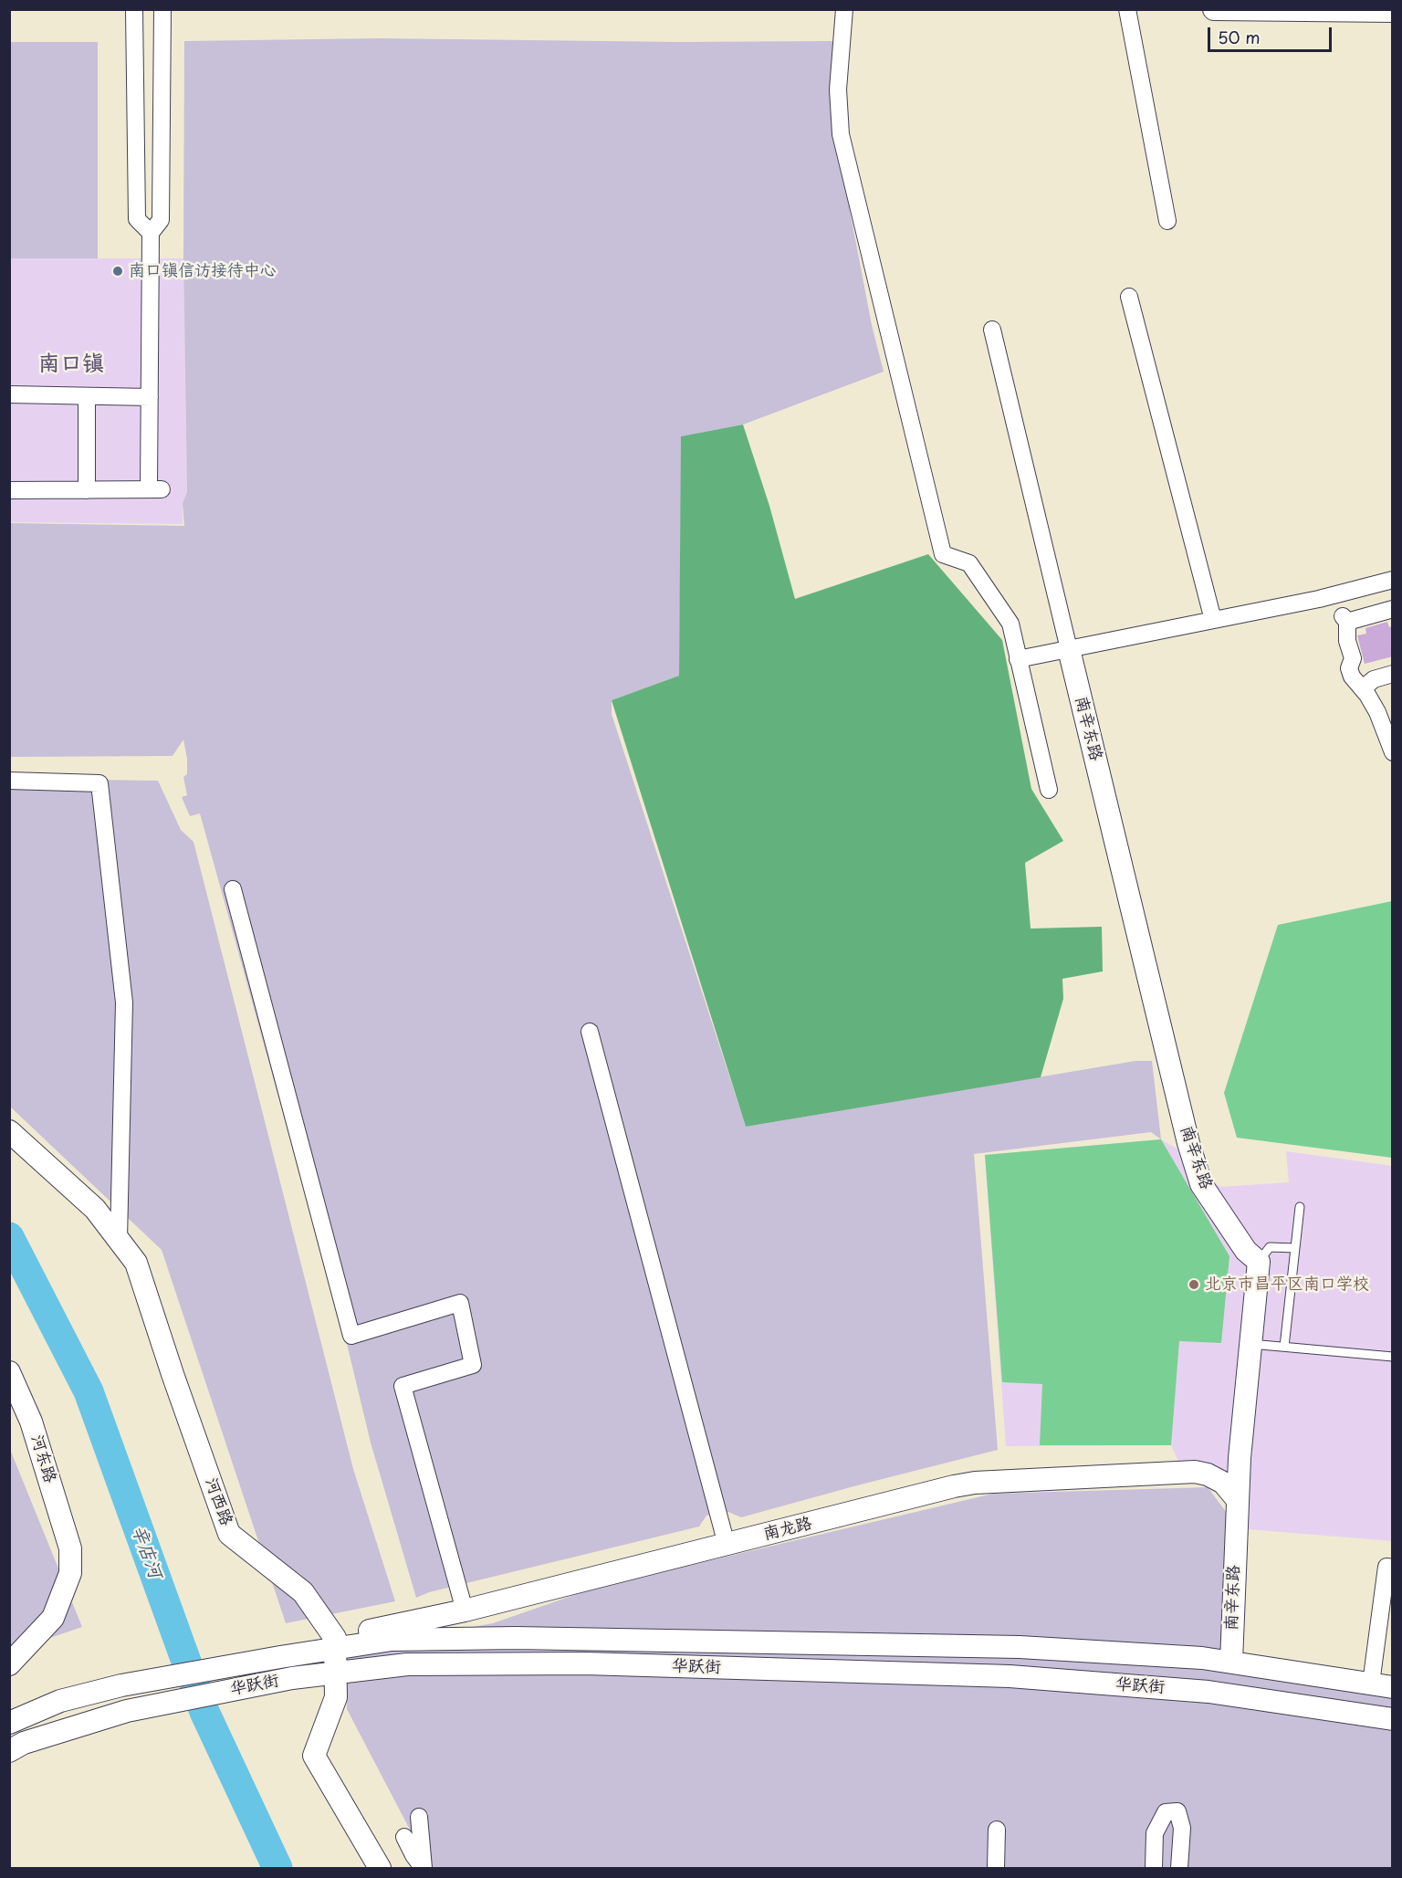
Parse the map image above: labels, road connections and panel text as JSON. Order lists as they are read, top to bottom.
{
  "streets": {
    "street": [
      "南辛东路",
      "河东路",
      "河西路",
      "南龙路",
      "华跃街"
    ]
  },
  "crossings": [
    ["南辛东路", "南龙路"],
    ["南辛东路", "华跃街"],
    ["河西路", "南龙路"],
    ["河西路", "华跃街"],
    ["南龙路", "华跃街"]
  ],
  "districts": ["南口镇"],
  "water": ["辛店河"],
  "places": ["南口镇信访接待中心", "北京市昌平区南口学校"],
  "scale_bar": "50 m"
}
